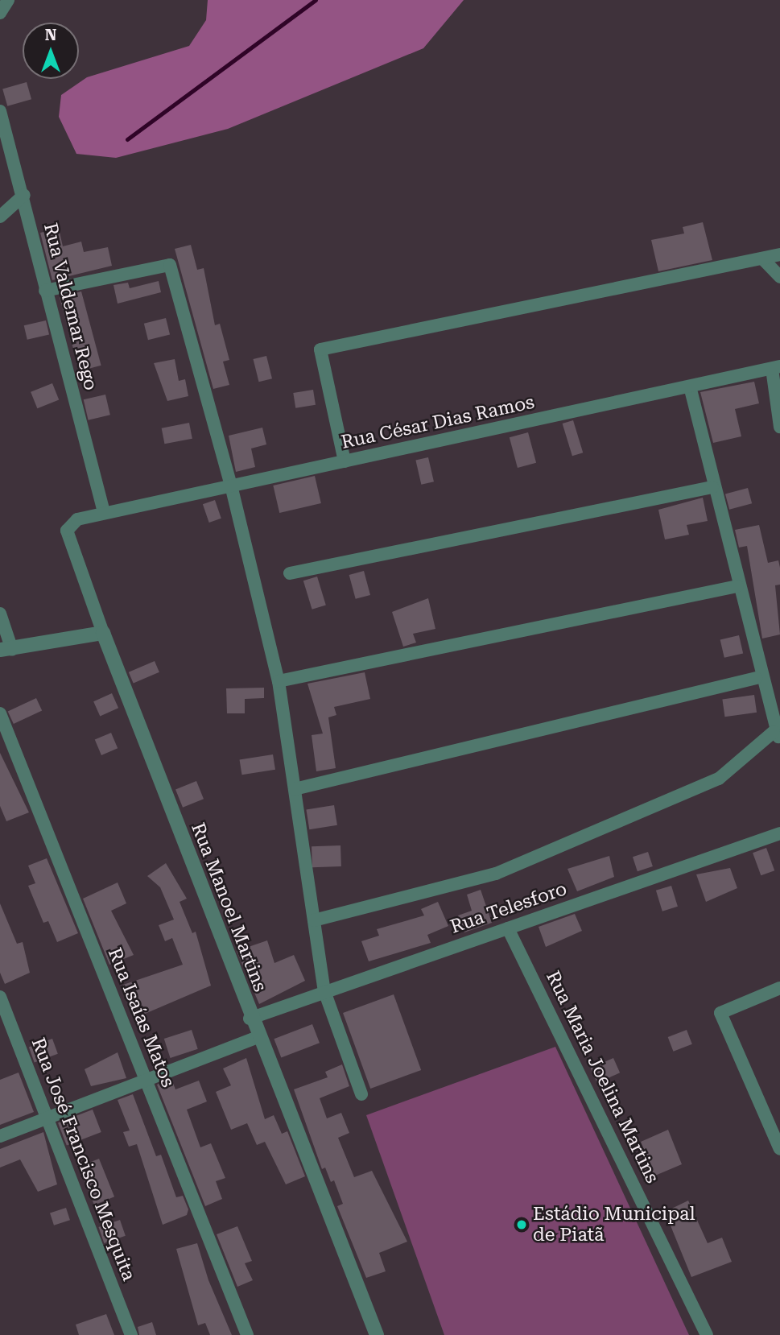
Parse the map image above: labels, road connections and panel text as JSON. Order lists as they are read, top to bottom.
{
  "streets": {
    "street": [
      "Rua Valdemar Rego",
      "Rua César Dias Ramos",
      "Rua Manoel Martins",
      "Rua Telesforo",
      "Rua Isaías Matos",
      "Rua Maria Joelina Martins",
      "Rua José Francisco Mesquita"
    ]
  },
  "crossings": [
    ["Rua Valdemar Rego", "Rua César Dias Ramos"],
    ["Rua Valdemar Rego", "Rua Manoel Martins"],
    ["Rua César Dias Ramos", "Rua Manoel Martins"],
    ["Rua Manoel Martins", "Rua Telesforo"],
    ["Rua Telesforo", "Rua Maria Joelina Martins"]
  ],
  "places": ["Estádio Municipal de Piatã"],
  "north": "top"
}
